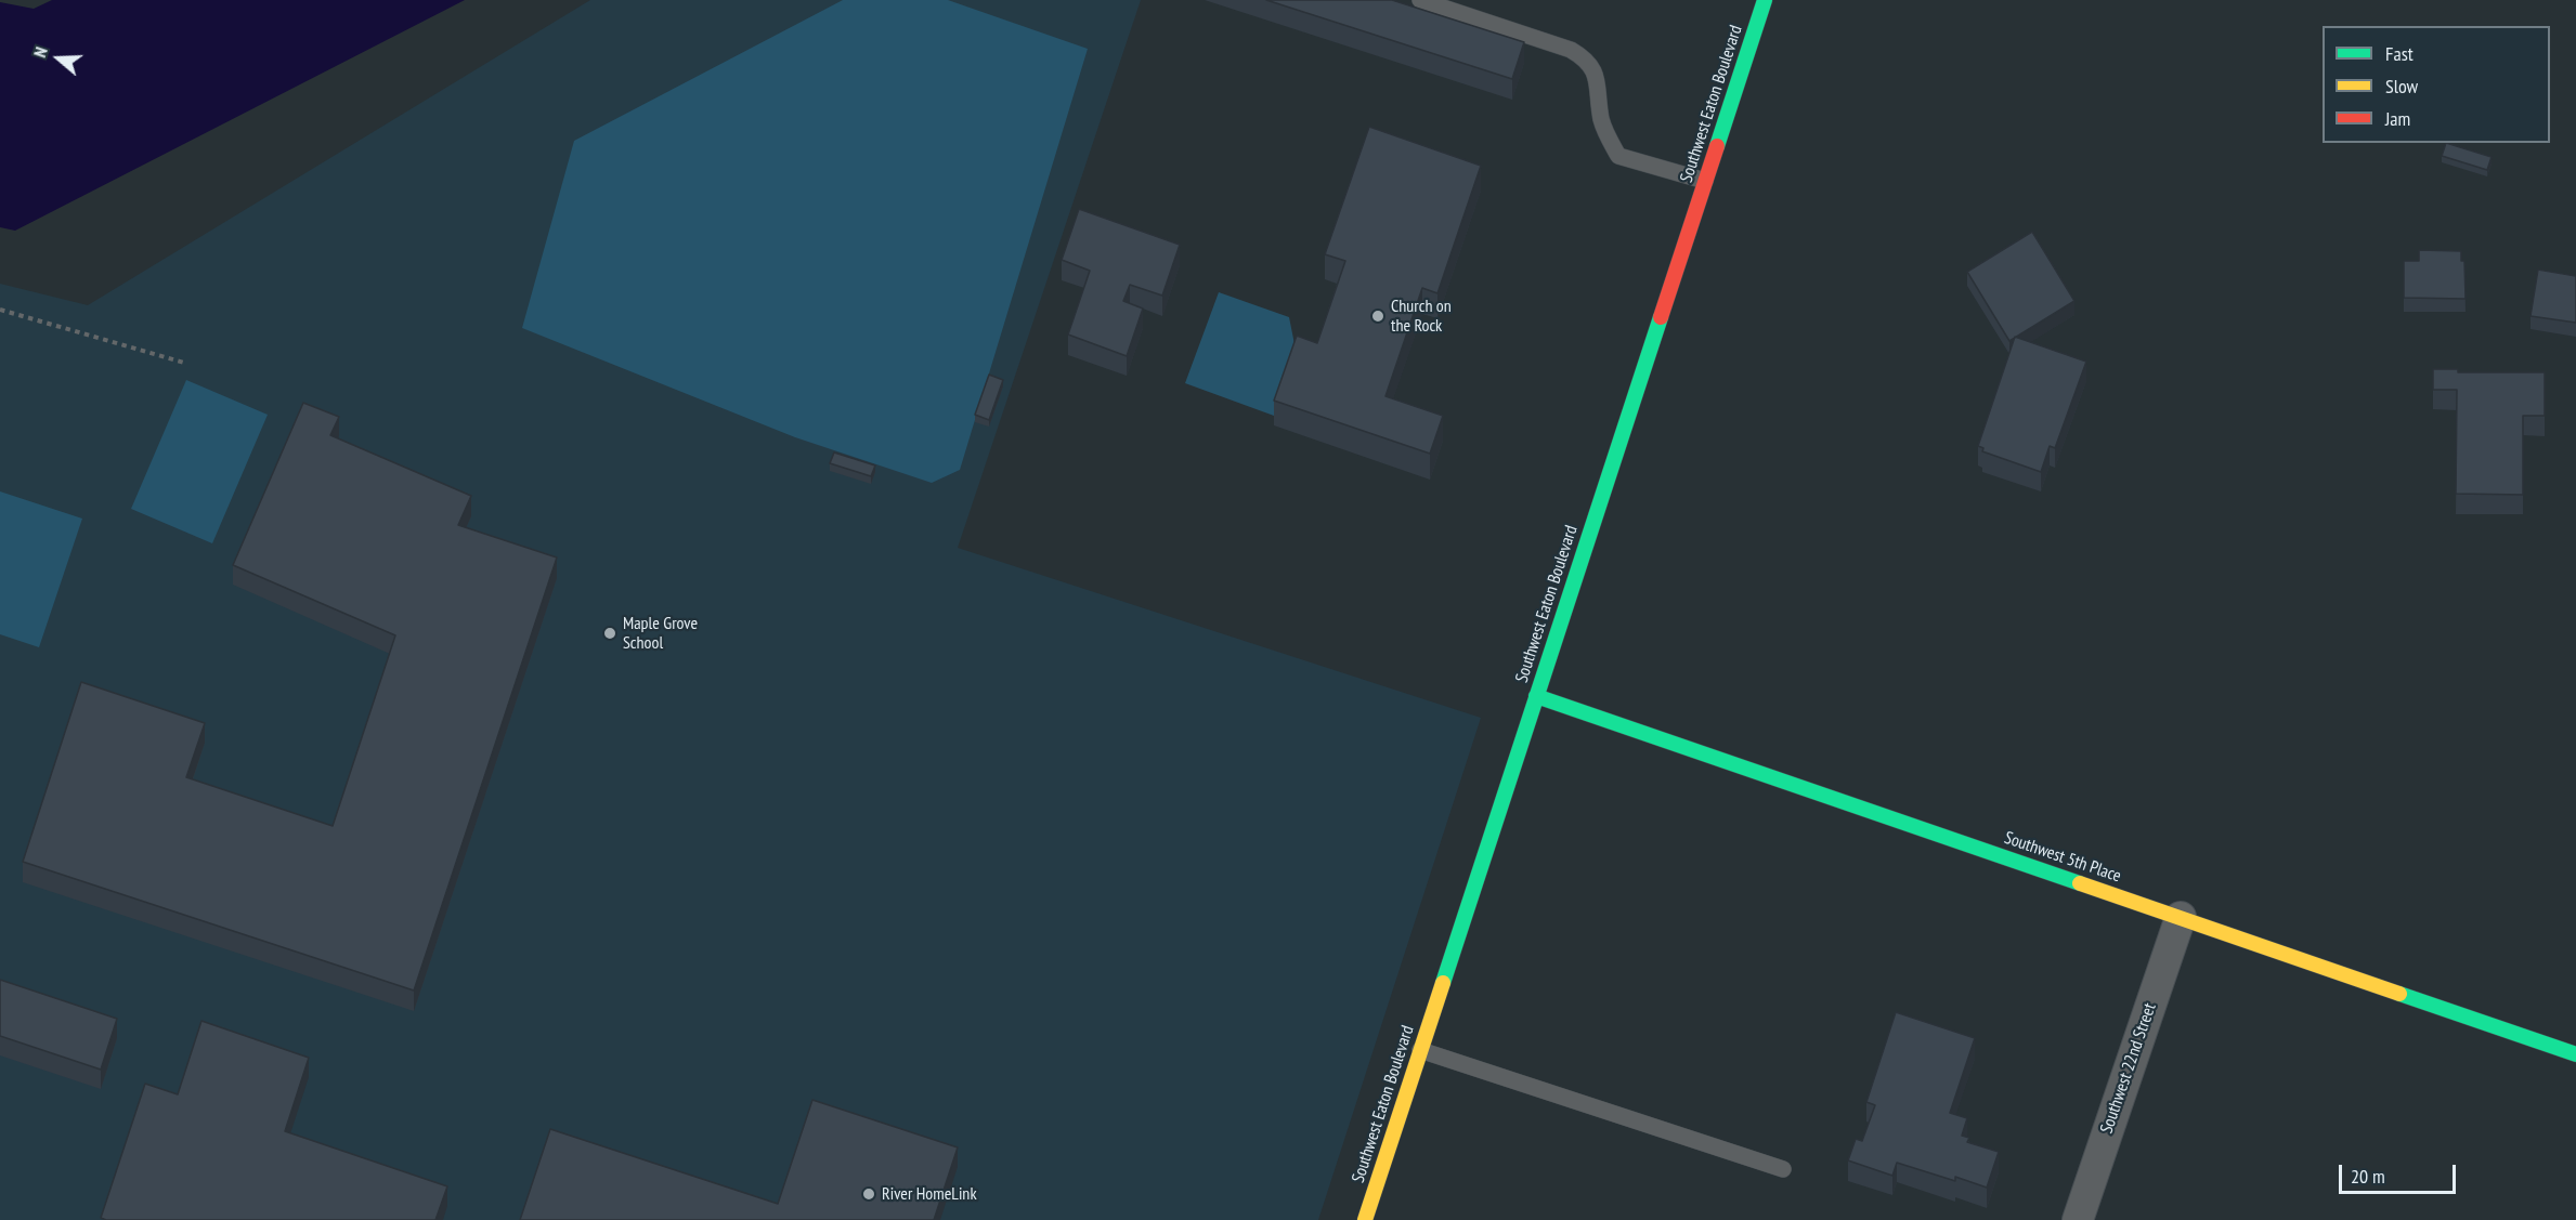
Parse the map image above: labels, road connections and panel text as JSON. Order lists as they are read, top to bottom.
{
  "streets": {
    "main road": ["Southwest Eaton Boulevard", "Southwest 5th Place"],
    "street": ["Southwest 22nd Street"]
  },
  "crossings": [
    ["Southwest Eaton Boulevard", "Southwest 5th Place"],
    ["Southwest 5th Place", "Southwest 22nd Street"]
  ],
  "places": ["Church on the Rock", "Maple Grove School", "River HomeLink"],
  "legend": ["Fast", "Slow", "Jam"],
  "scale_bar": "20 m",
  "north": "left"
}
